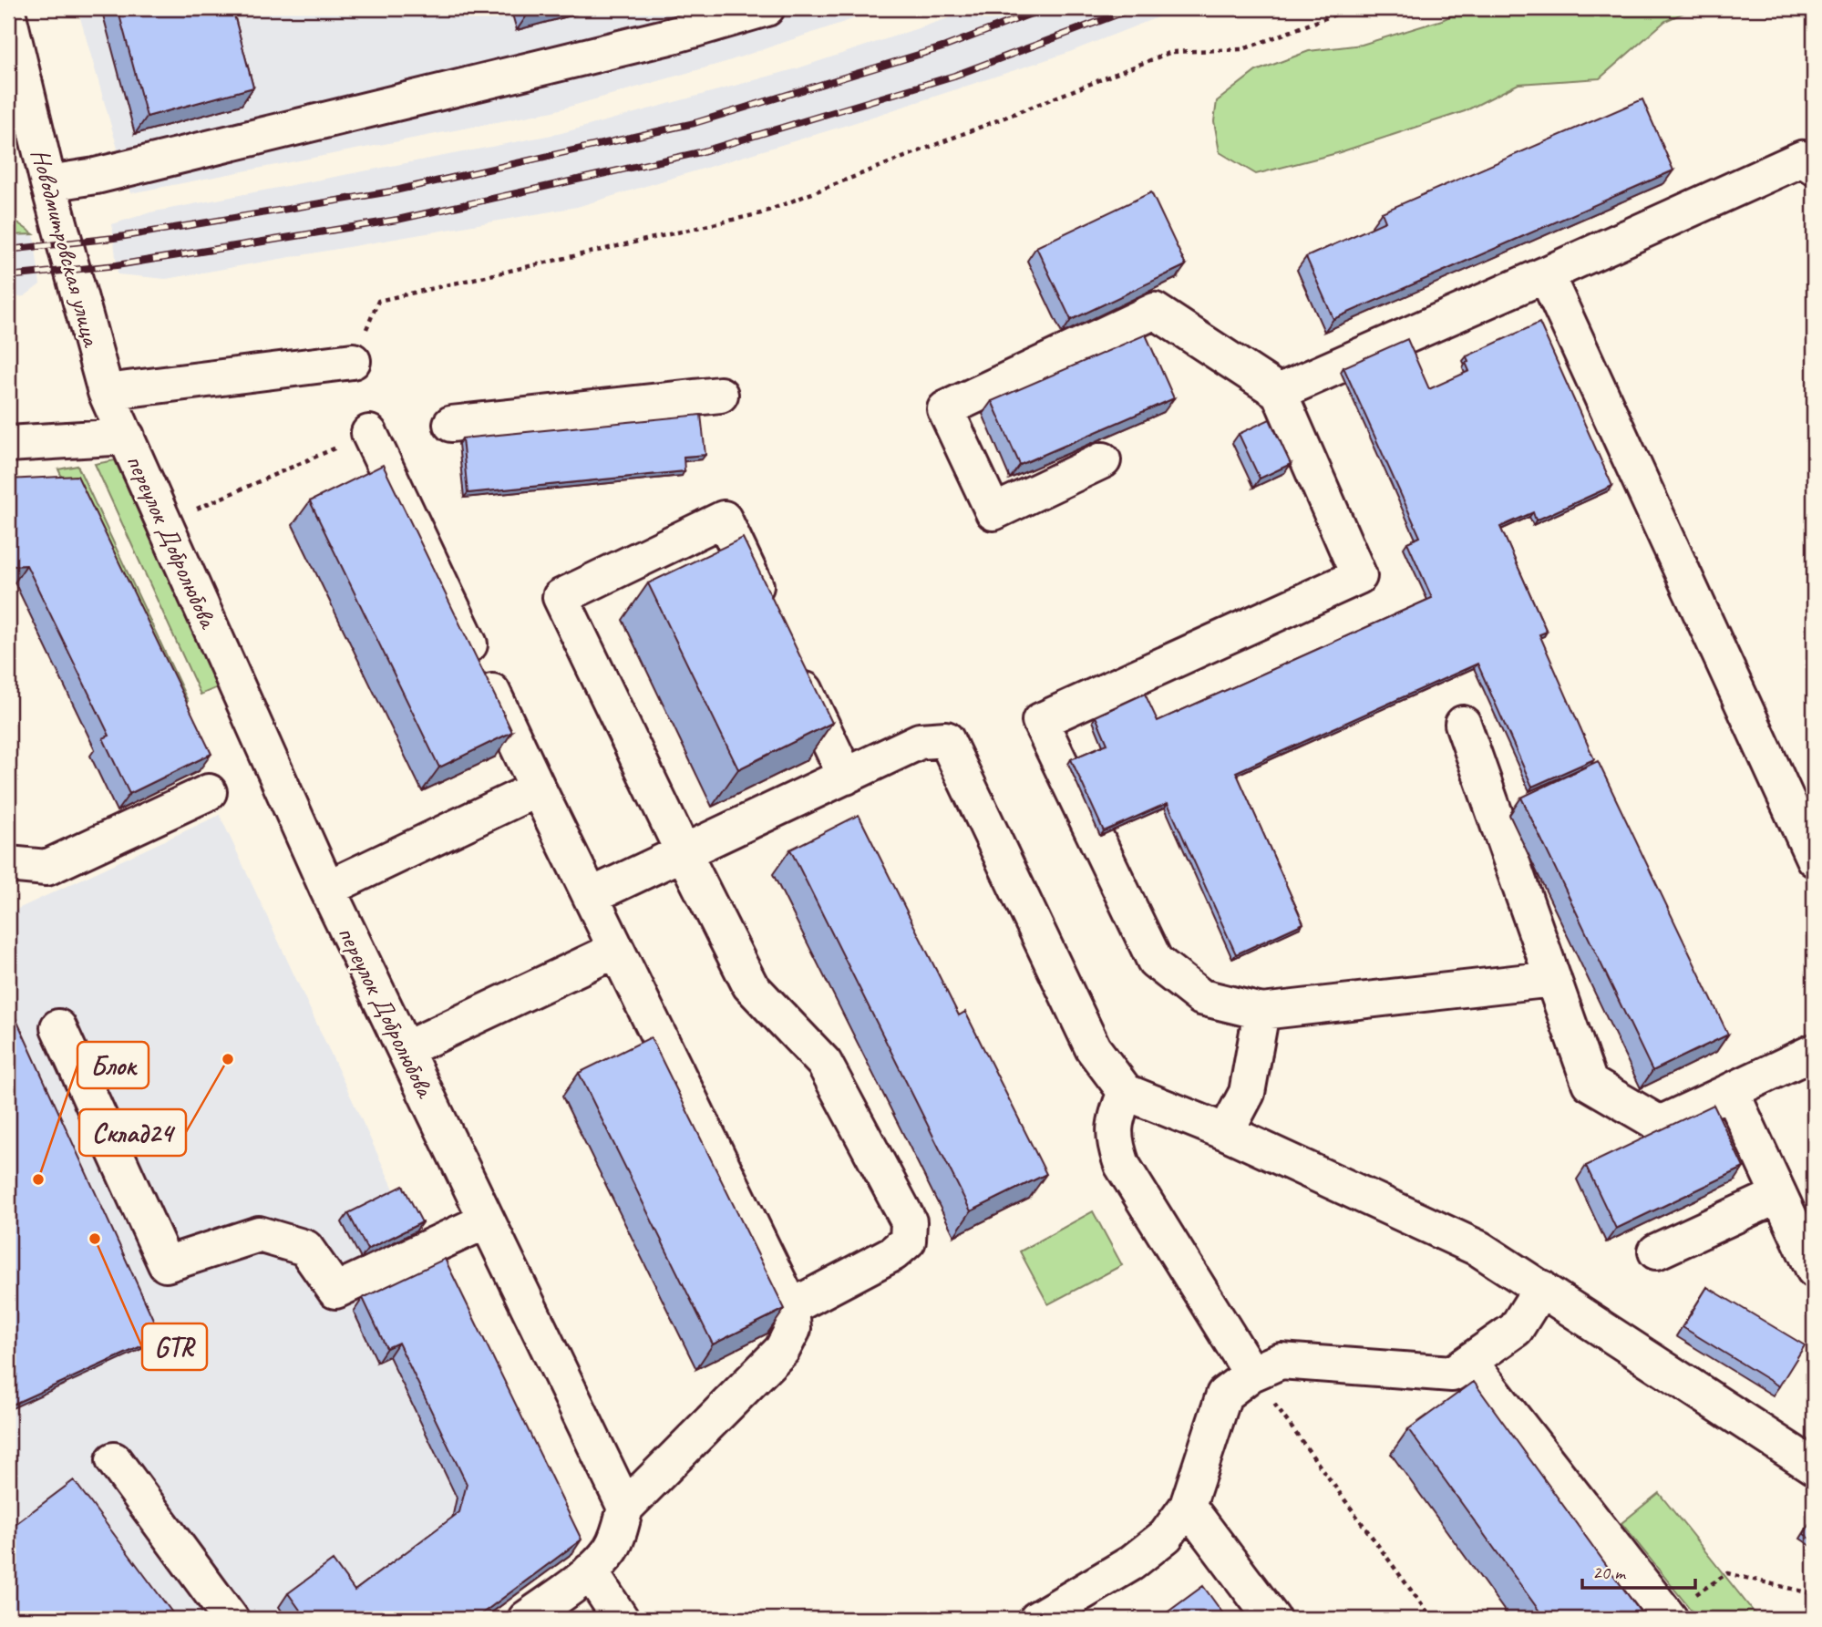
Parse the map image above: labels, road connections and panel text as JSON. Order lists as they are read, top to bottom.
{
  "streets": {
    "street": ["Новодмитровская улица", "переулок Добролюбова"]
  },
  "crossings": [
    ["Новодмитровская улица", "переулок Добролюбова"]
  ],
  "places": ["Склад24", "Блок", "GTR"],
  "scale_bar": "20 m"
}
